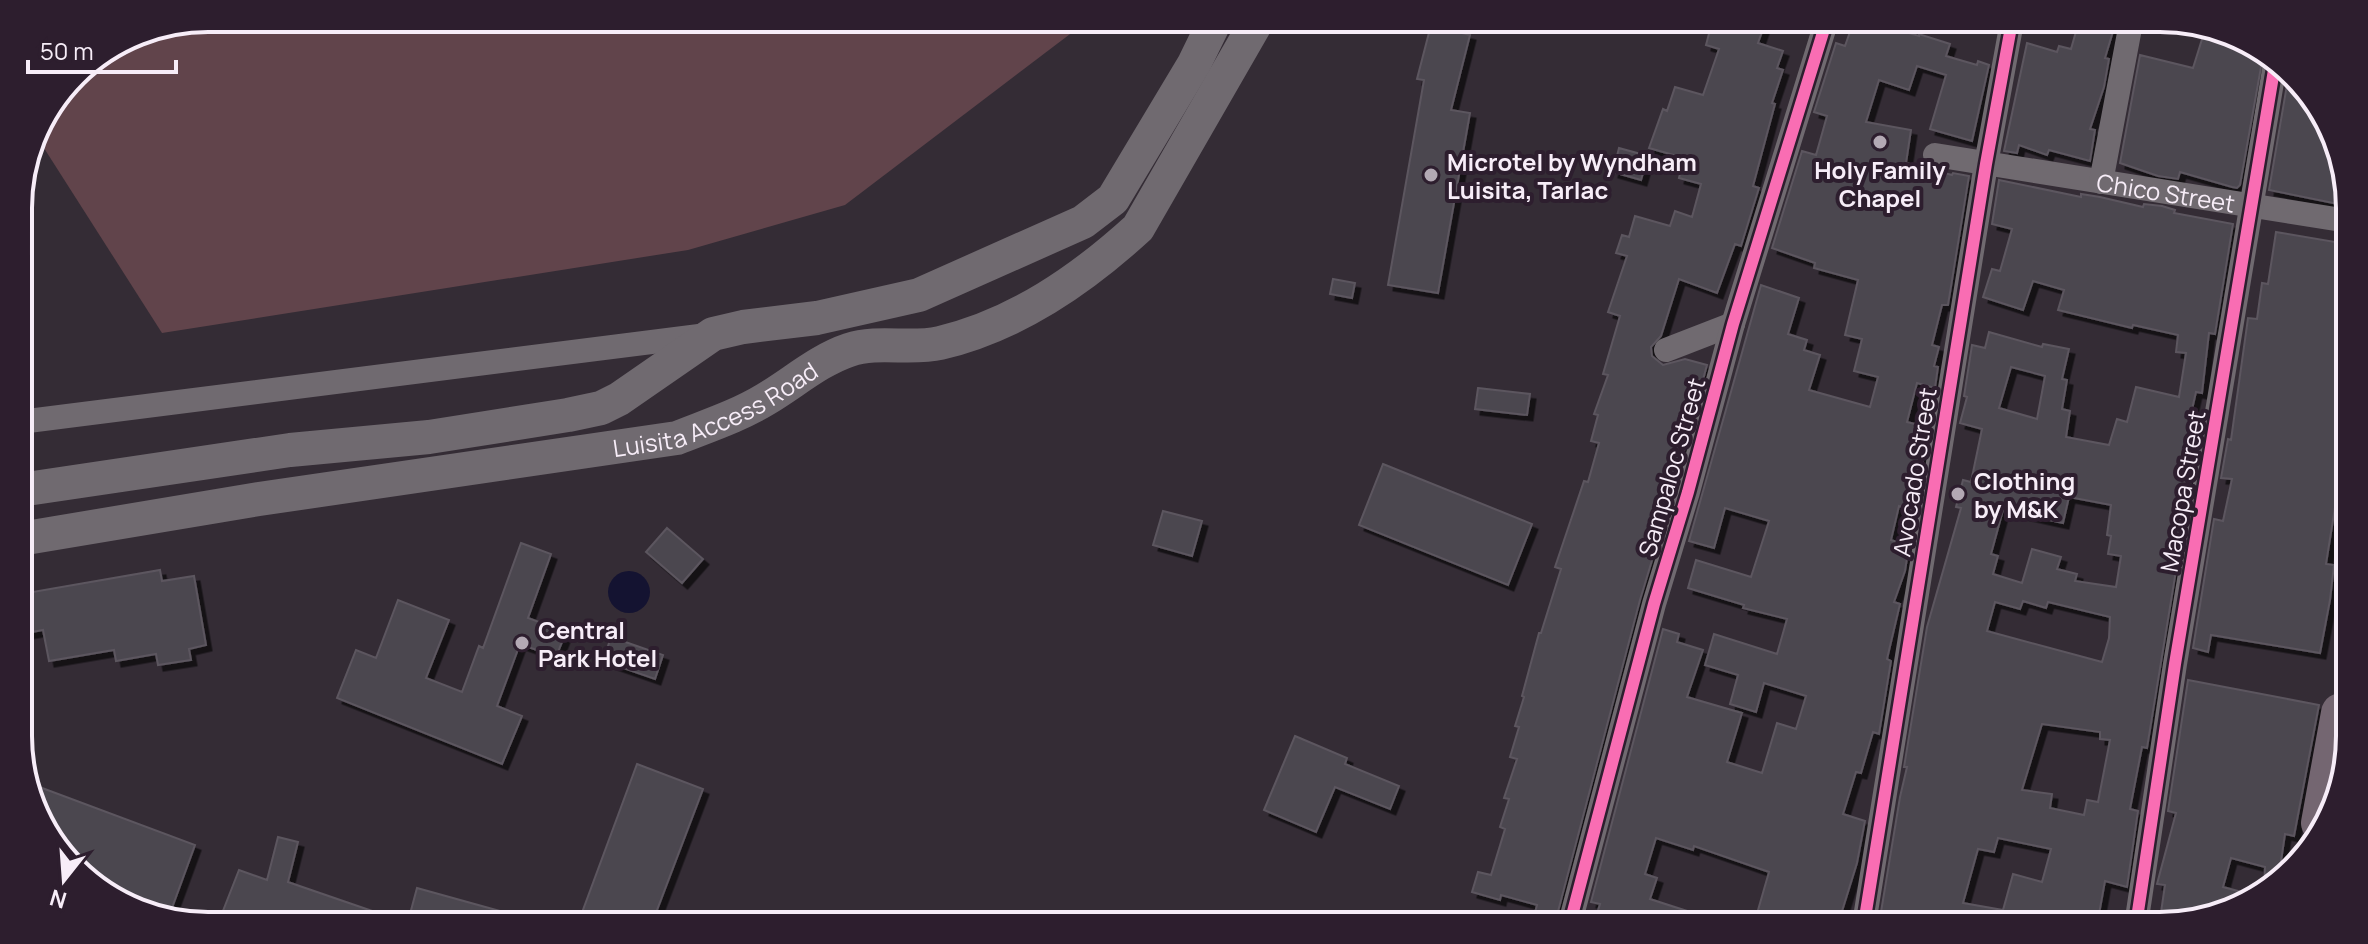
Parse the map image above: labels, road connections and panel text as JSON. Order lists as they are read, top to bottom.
{
  "streets": {
    "main road": ["Luisita Access Road"],
    "street": [
      "Chico Street",
      "Sampaloc Street",
      "Avocado Street",
      "Macopa Street"
    ]
  },
  "crossings": [
    ["Chico Street", "Avocado Street"],
    ["Chico Street", "Macopa Street"]
  ],
  "places": [
    "Holy Family Chapel",
    "Microtel by Wyndham Luisita, Tarlac",
    "Clothing by M&K",
    "Central Park Hotel"
  ],
  "scale_bar": "50 m",
  "north": "bottom"
}
